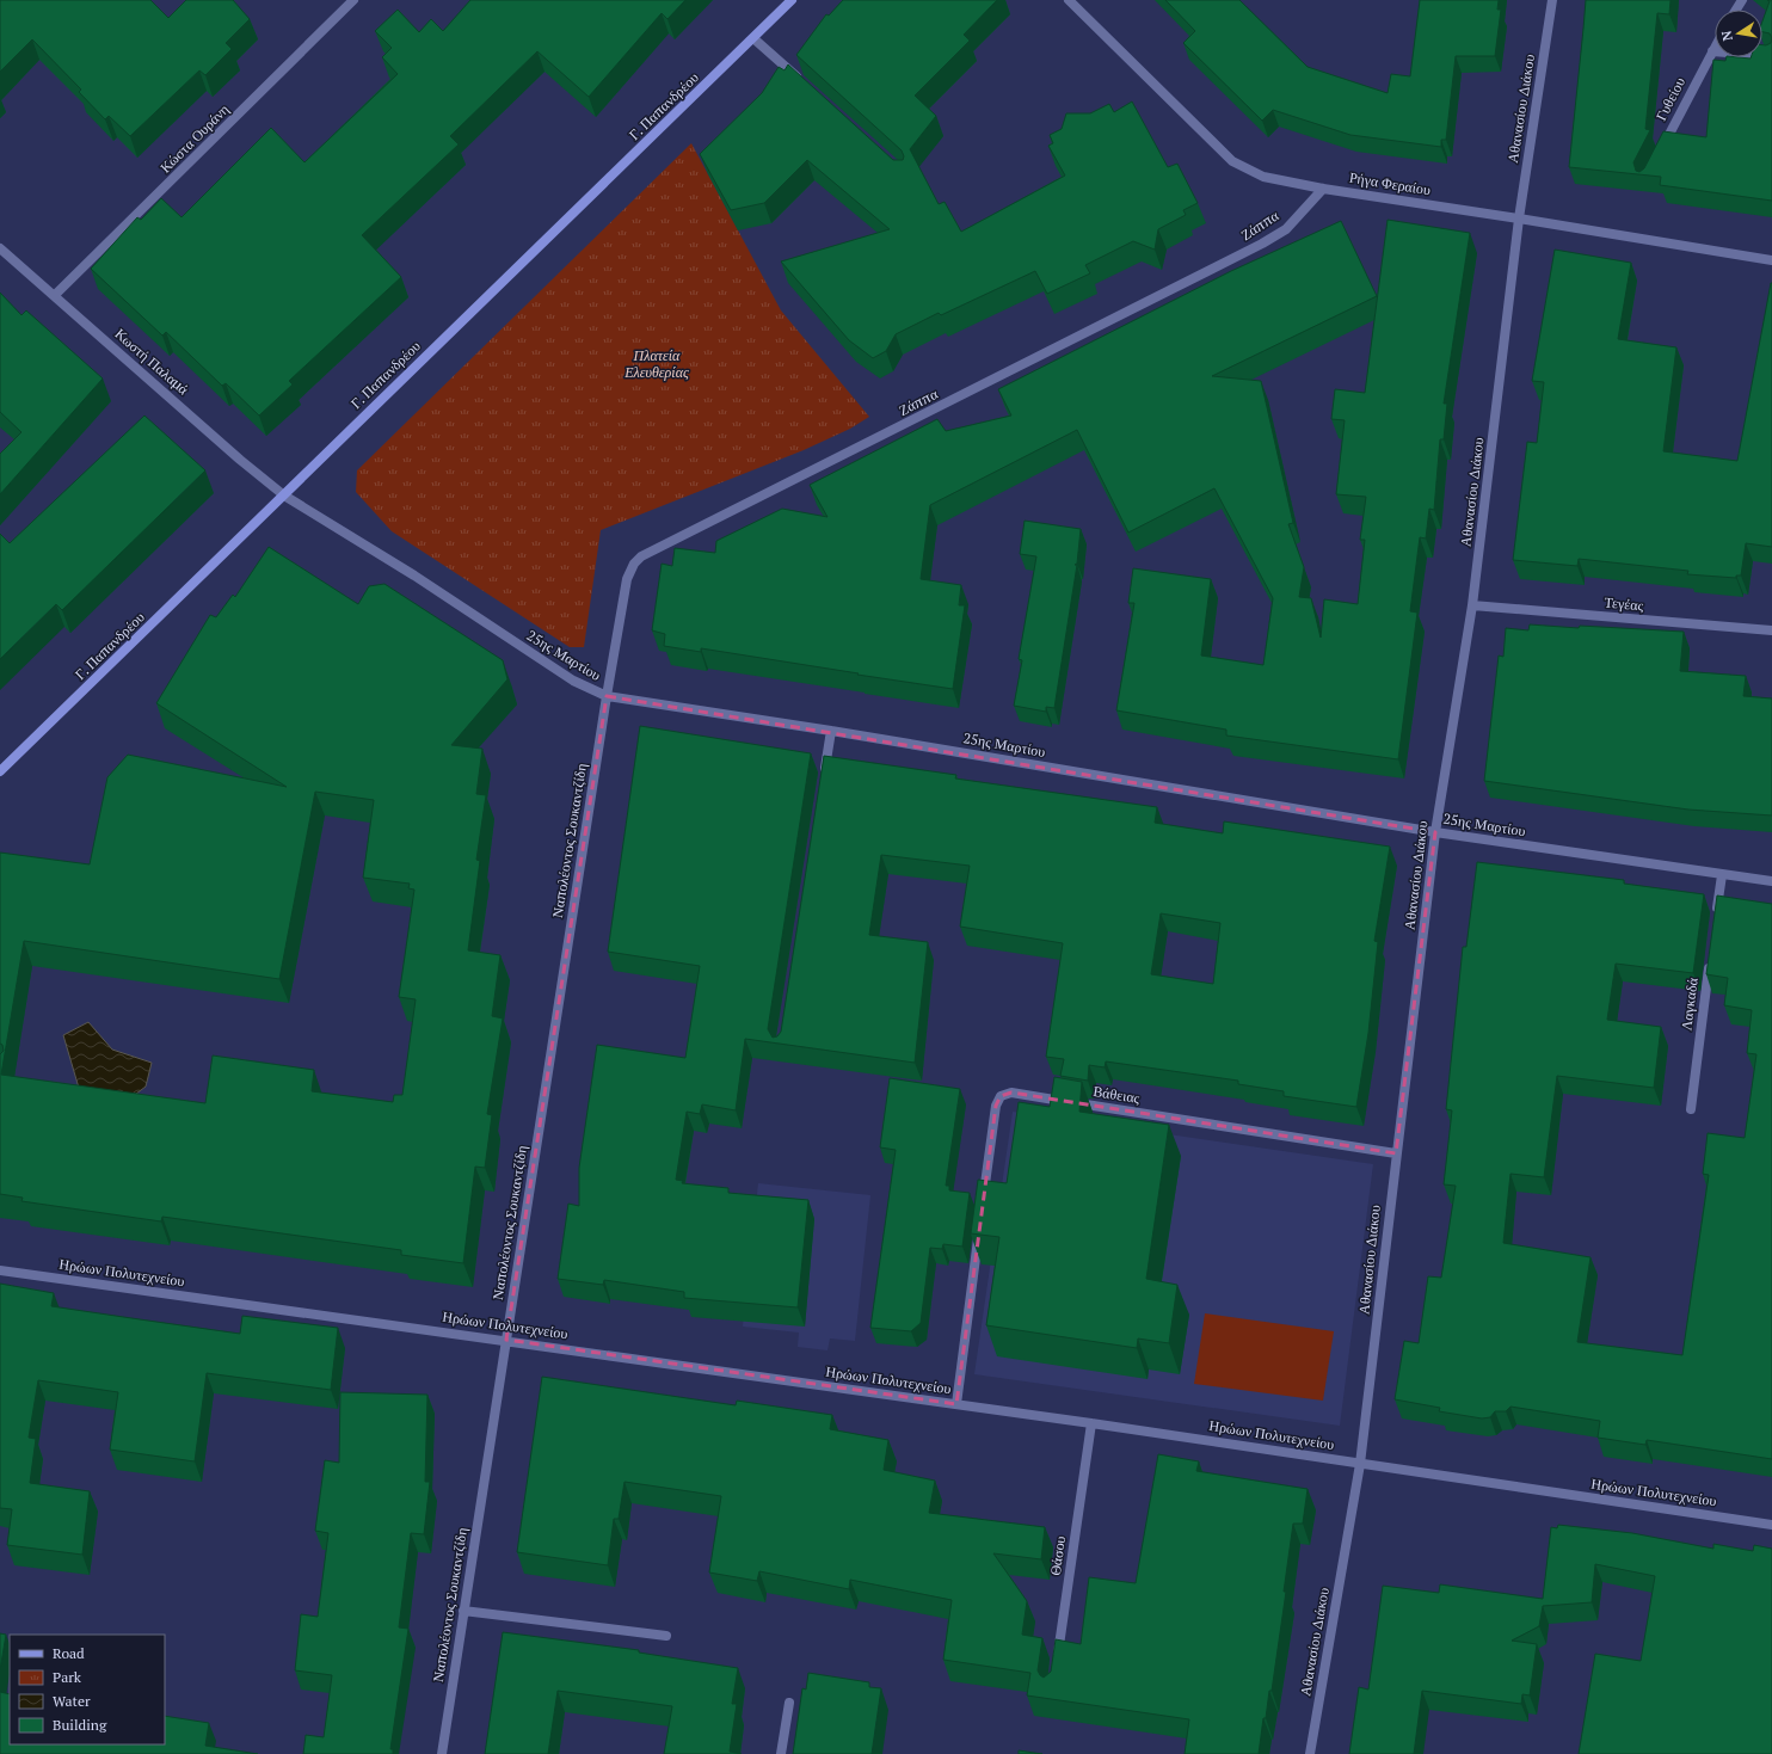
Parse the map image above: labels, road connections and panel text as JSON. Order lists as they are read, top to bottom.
{
  "streets": {
    "street": [
      "Γυθείου",
      "Γ. Παπανδρέου",
      "Αθανασίου Διάκου",
      "Κώστα Ουράνη",
      "Ρήγα Φεραίου",
      "Ζάππα",
      "Κωστή Παλαμά",
      "Τεγέας",
      "25ης Μαρτίου",
      "Ναπολέοντος Σουκαντζίδη",
      "Λαγκαδά",
      "Βάθειας",
      "Ηρώων Πολυτεχνείου",
      "Θάσου"
    ]
  },
  "crossings": [
    ["Γ. Παπανδρέου", "Κωστή Παλαμά"],
    ["Γ. Παπανδρέου", "25ης Μαρτίου"],
    ["Αθανασίου Διάκου", "Ρήγα Φεραίου"],
    ["Αθανασίου Διάκου", "Τεγέας"],
    ["Αθανασίου Διάκου", "25ης Μαρτίου"],
    ["Αθανασίου Διάκου", "Βάθειας"],
    ["Αθανασίου Διάκου", "Ηρώων Πολυτεχνείου"],
    ["Κώστα Ουράνη", "Κωστή Παλαμά"],
    ["Ρήγα Φεραίου", "Ζάππα"],
    ["Ζάππα", "25ης Μαρτίου"],
    ["Ζάππα", "Ναπολέοντος Σουκαντζίδη"],
    ["Κωστή Παλαμά", "25ης Μαρτίου"],
    ["25ης Μαρτίου", "Ναπολέοντος Σουκαντζίδη"],
    ["Ναπολέοντος Σουκαντζίδη", "Ηρώων Πολυτεχνείου"],
    ["Ηρώων Πολυτεχνείου", "Θάσου"]
  ],
  "parks": ["Πλατεία Ελευθερίας"],
  "legend": [
    "Road",
    "Park",
    "Water",
    "Building"
  ],
  "north": "left"
}
